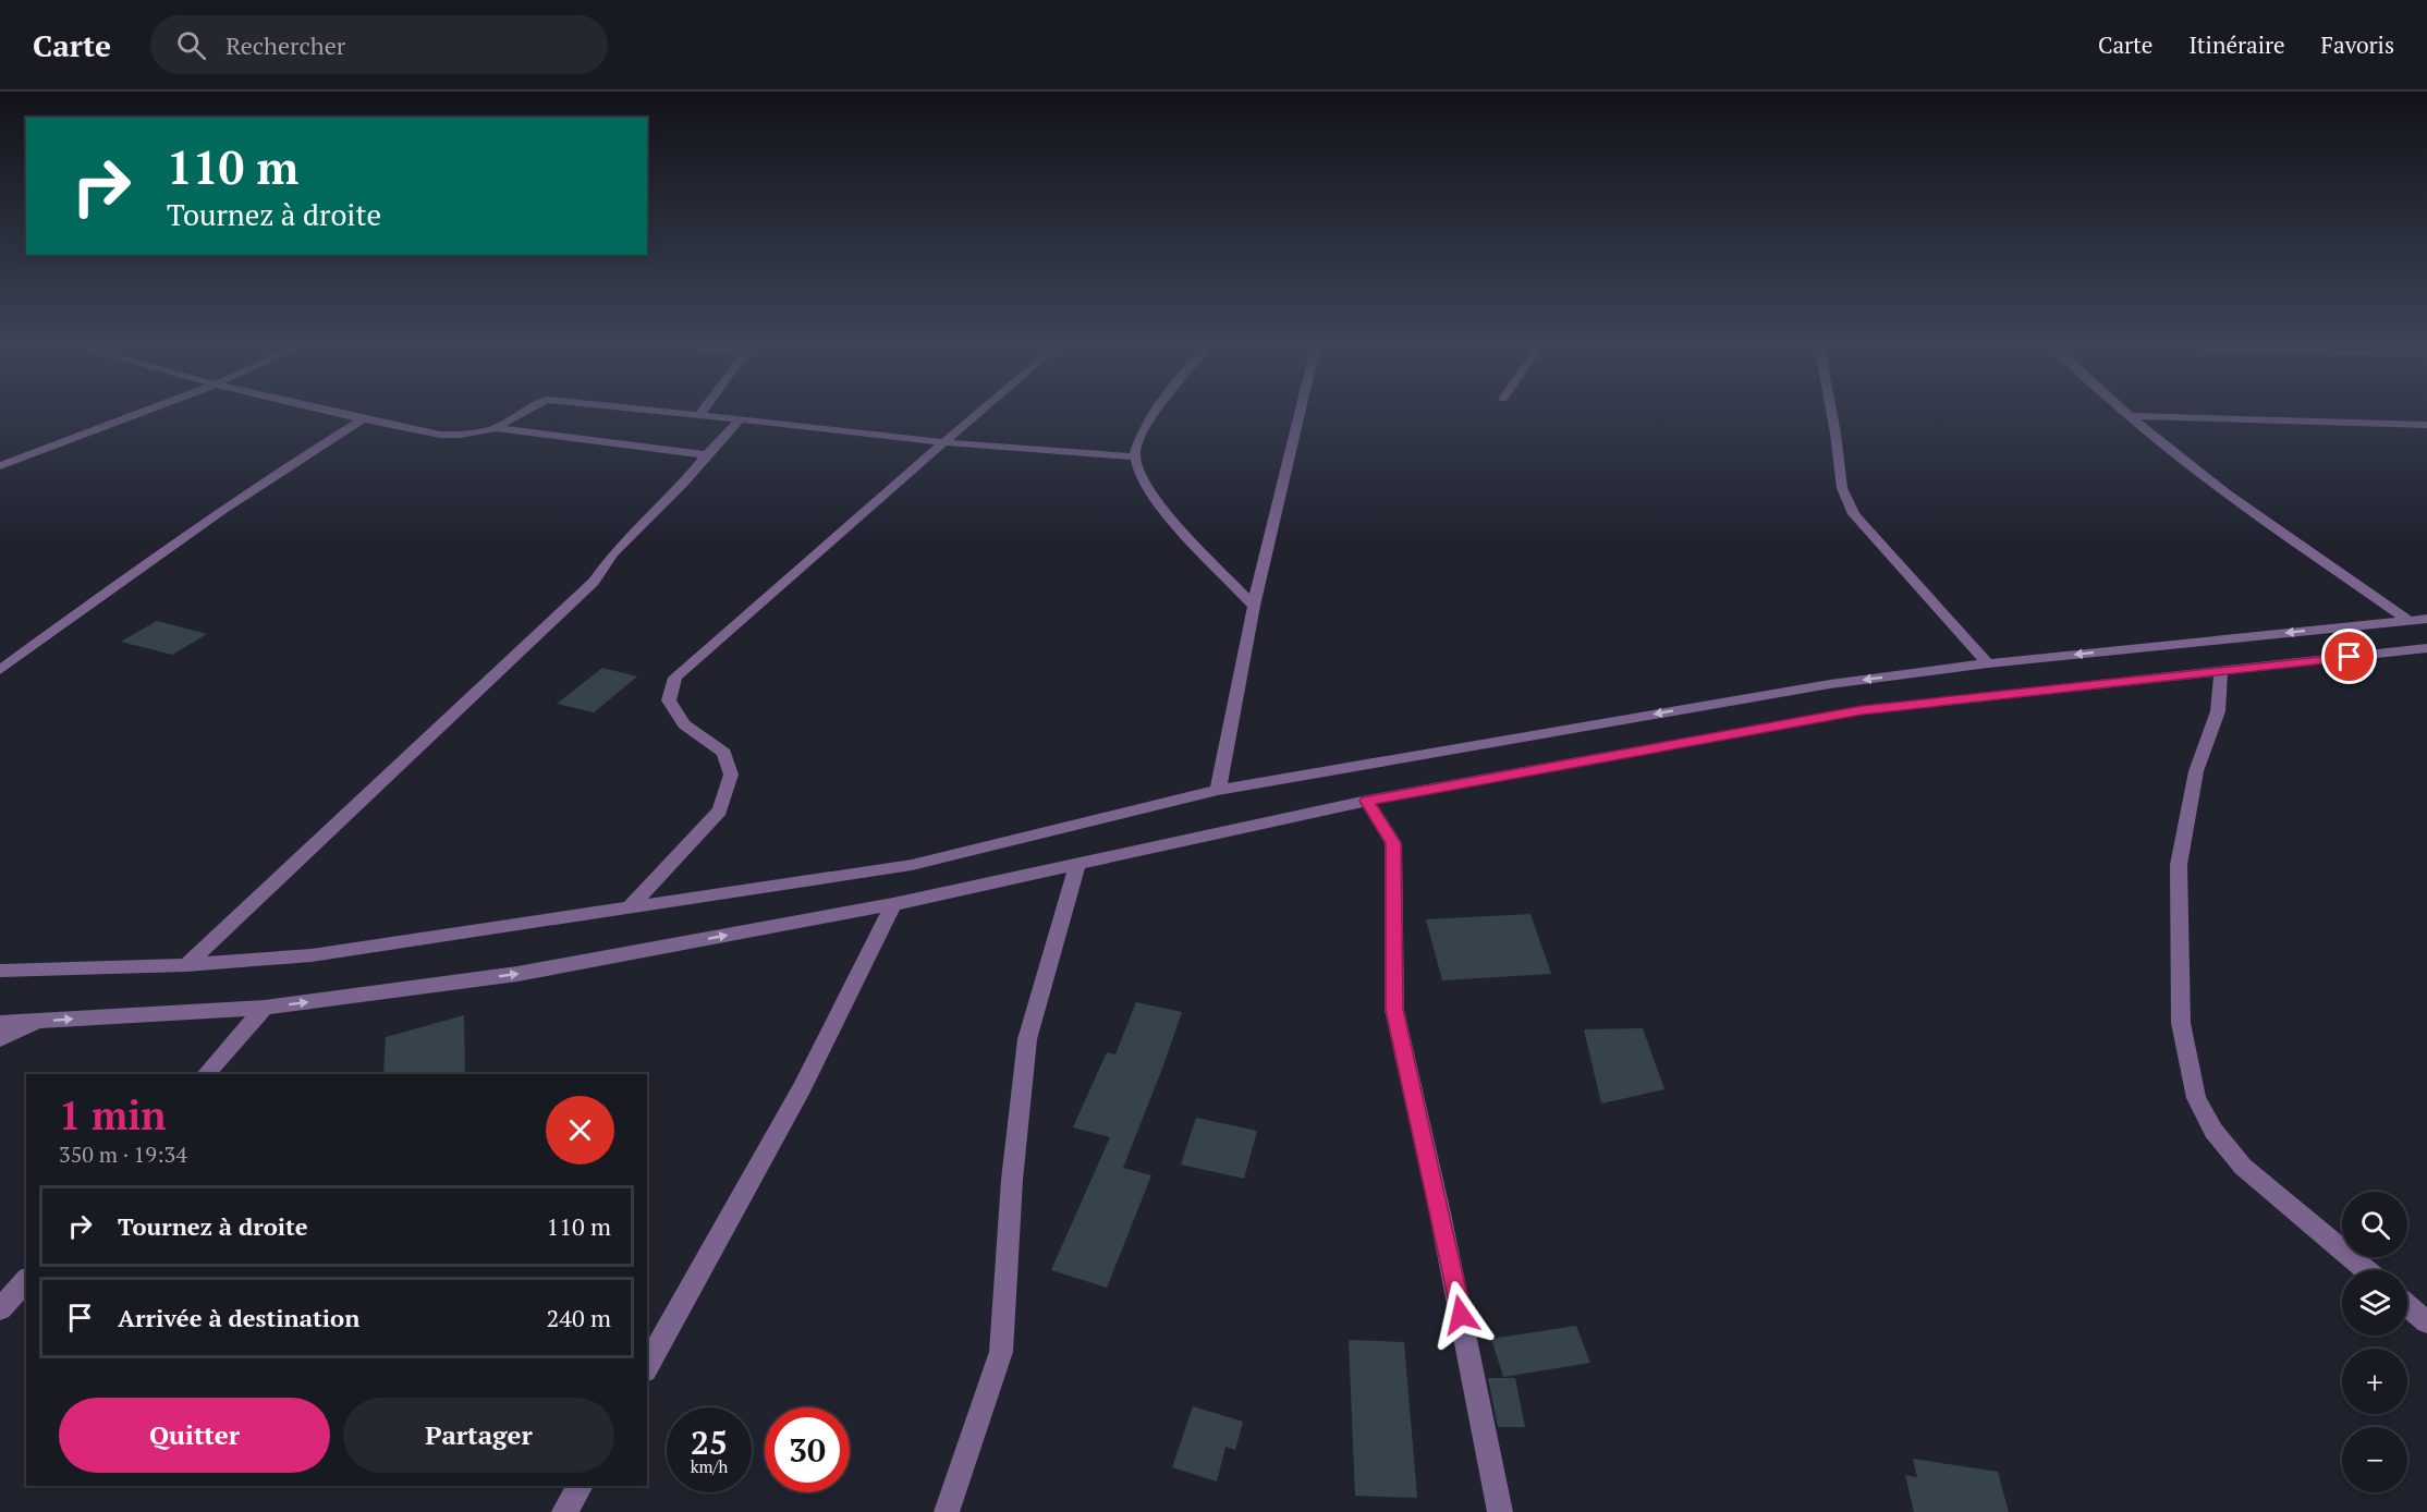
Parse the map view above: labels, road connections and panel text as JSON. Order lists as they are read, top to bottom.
{
  "page": {
    "header": "Carte",
    "search": "Rechercher",
    "nav": ["Carte", "Itinéraire", "Favoris"],
    "turn": ["110 m", "Tournez à droite"],
    "heading": ["1 min", "350 m · 19:34"],
    "list": [
      {
        "name": "Tournez à droite",
        "value": "110 m"
      },
      {
        "name": "Arrivée à destination",
        "value": "240 m"
      }
    ],
    "map_buttons": ["+", "−"],
    "buttons": ["Quitter", "Partager"],
    "speed": "25 km/h",
    "limit": "30"
  }
}
